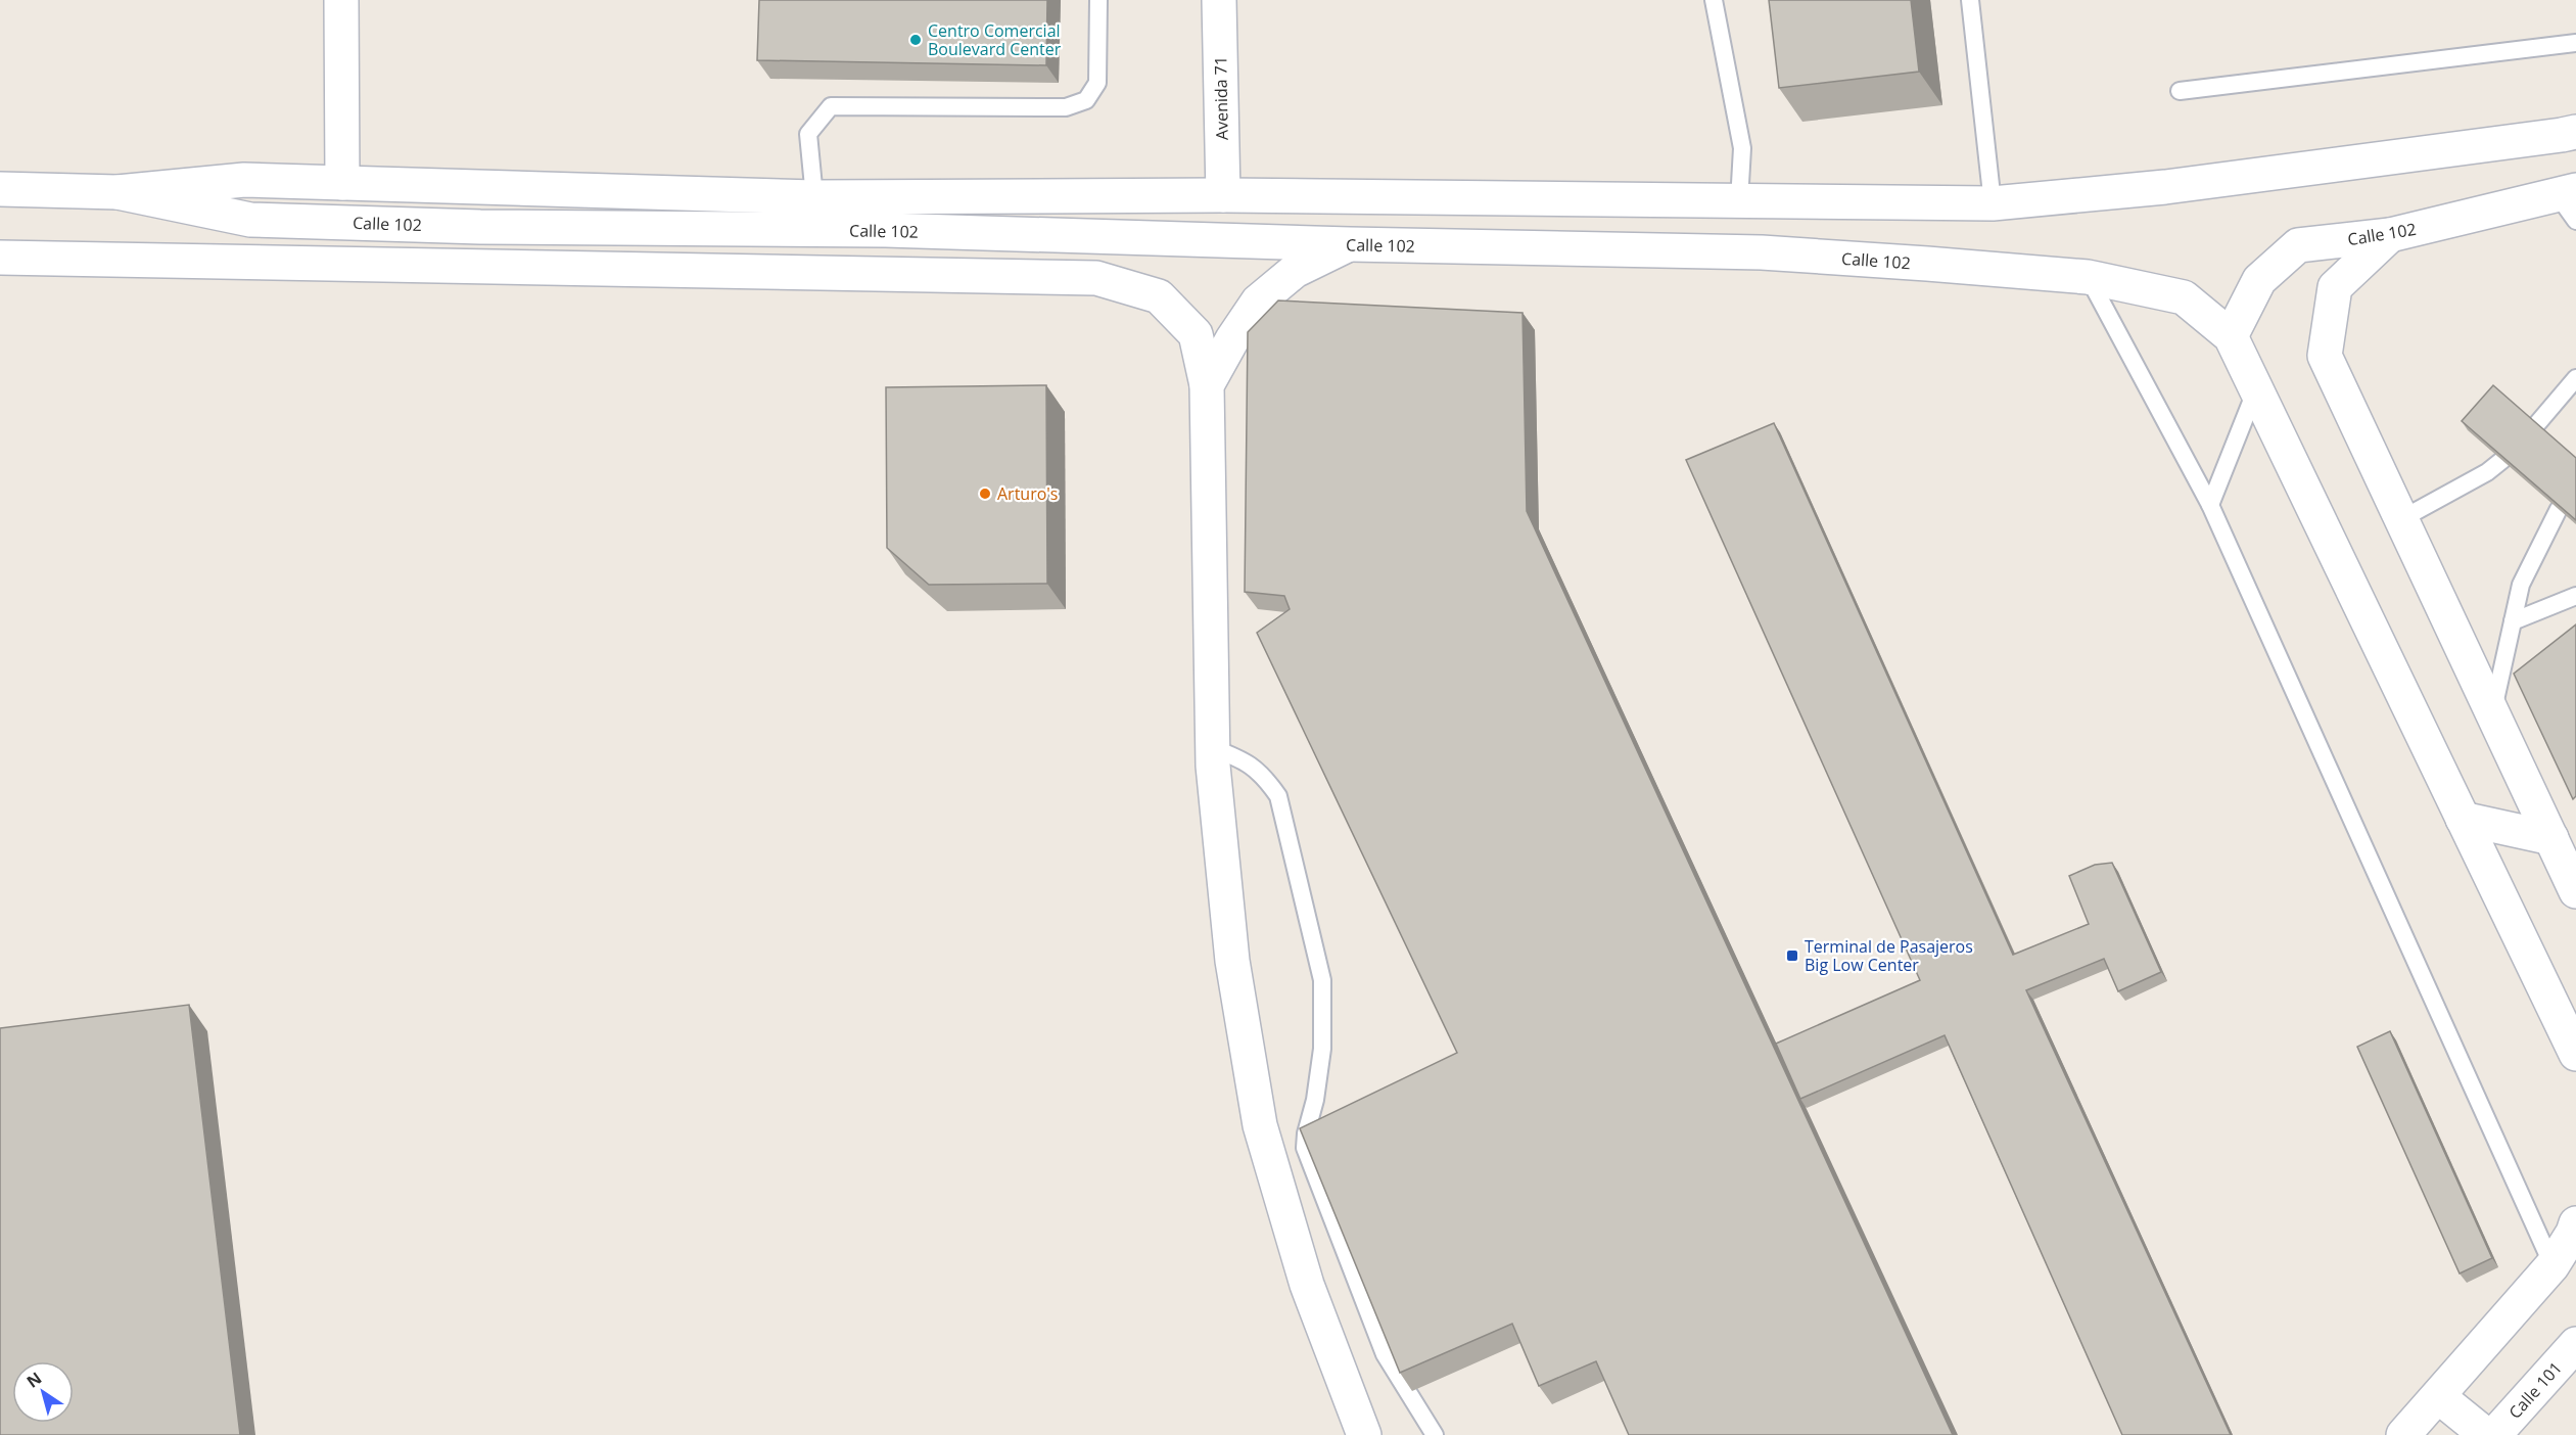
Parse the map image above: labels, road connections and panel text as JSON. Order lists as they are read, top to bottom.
{
  "streets": {
    "street": ["Avenida 71", "Calle 102", "Calle 101"]
  },
  "crossings": [
    ["Avenida 71", "Calle 102"]
  ],
  "places": {
    "other": ["Centro Comercial Boulevard Center", "Arturo's"],
    "transit": ["Terminal de Pasajeros Big Low Center"]
  },
  "north": "top left"
}
